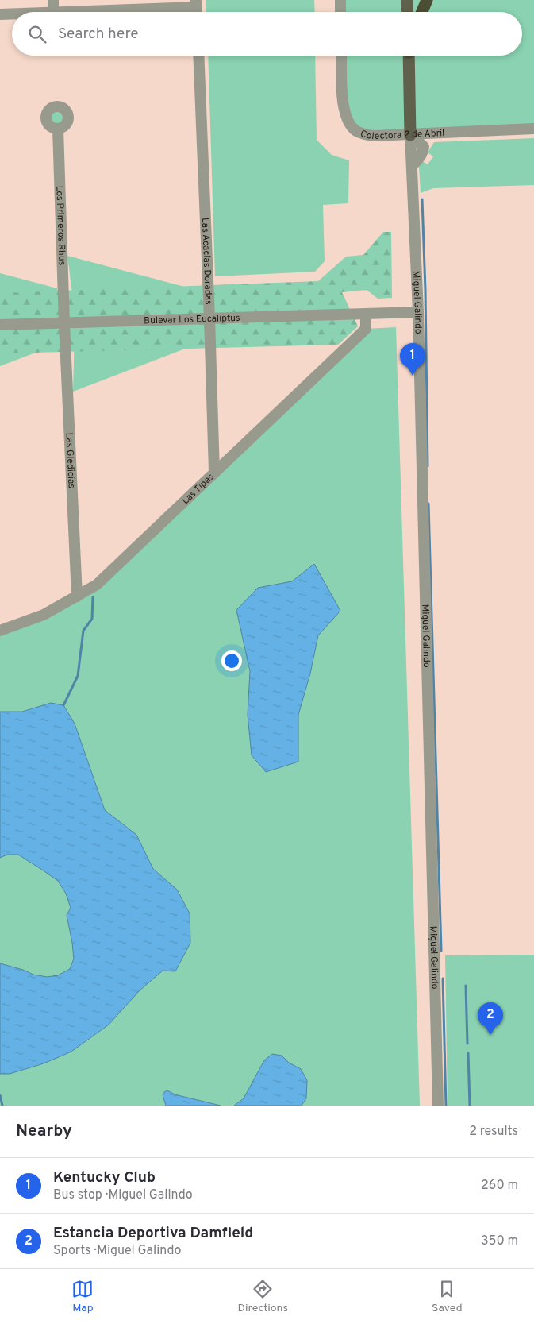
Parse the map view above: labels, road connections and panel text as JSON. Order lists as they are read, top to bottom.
{
  "streets": {
    "street": [
      "Colectora 2 de Abril",
      "Los Primeros Rhus",
      "Las Acacias Doradas",
      "Miguel Galindo",
      "Bulevar Los Eucaliptus",
      "Las Gledicias",
      "Las Tipas"
    ]
  },
  "crossings": [
    ["Colectora 2 de Abril", "Miguel Galindo"],
    ["Los Primeros Rhus", "Bulevar Los Eucaliptus"],
    ["Los Primeros Rhus", "Las Gledicias"],
    ["Las Acacias Doradas", "Bulevar Los Eucaliptus"],
    ["Las Acacias Doradas", "Las Tipas"],
    ["Miguel Galindo", "Bulevar Los Eucaliptus"],
    ["Bulevar Los Eucaliptus", "Las Gledicias"],
    ["Bulevar Los Eucaliptus", "Las Tipas"],
    ["Las Gledicias", "Las Tipas"]
  ],
  "page": {
    "search": "Search here",
    "pins": ["1", "2"],
    "heading": ["Nearby", "2 results"],
    "list": [
      {
        "mark": "1",
        "name": "Kentucky Club",
        "note": "Bus stop · Miguel Galindo",
        "value": "260 m"
      },
      {
        "mark": "2",
        "name": "Estancia Deportiva Damfield",
        "note": "Sports · Miguel Galindo",
        "value": "350 m"
      }
    ],
    "nav": ["Map", "Directions", "Saved"]
  }
}
